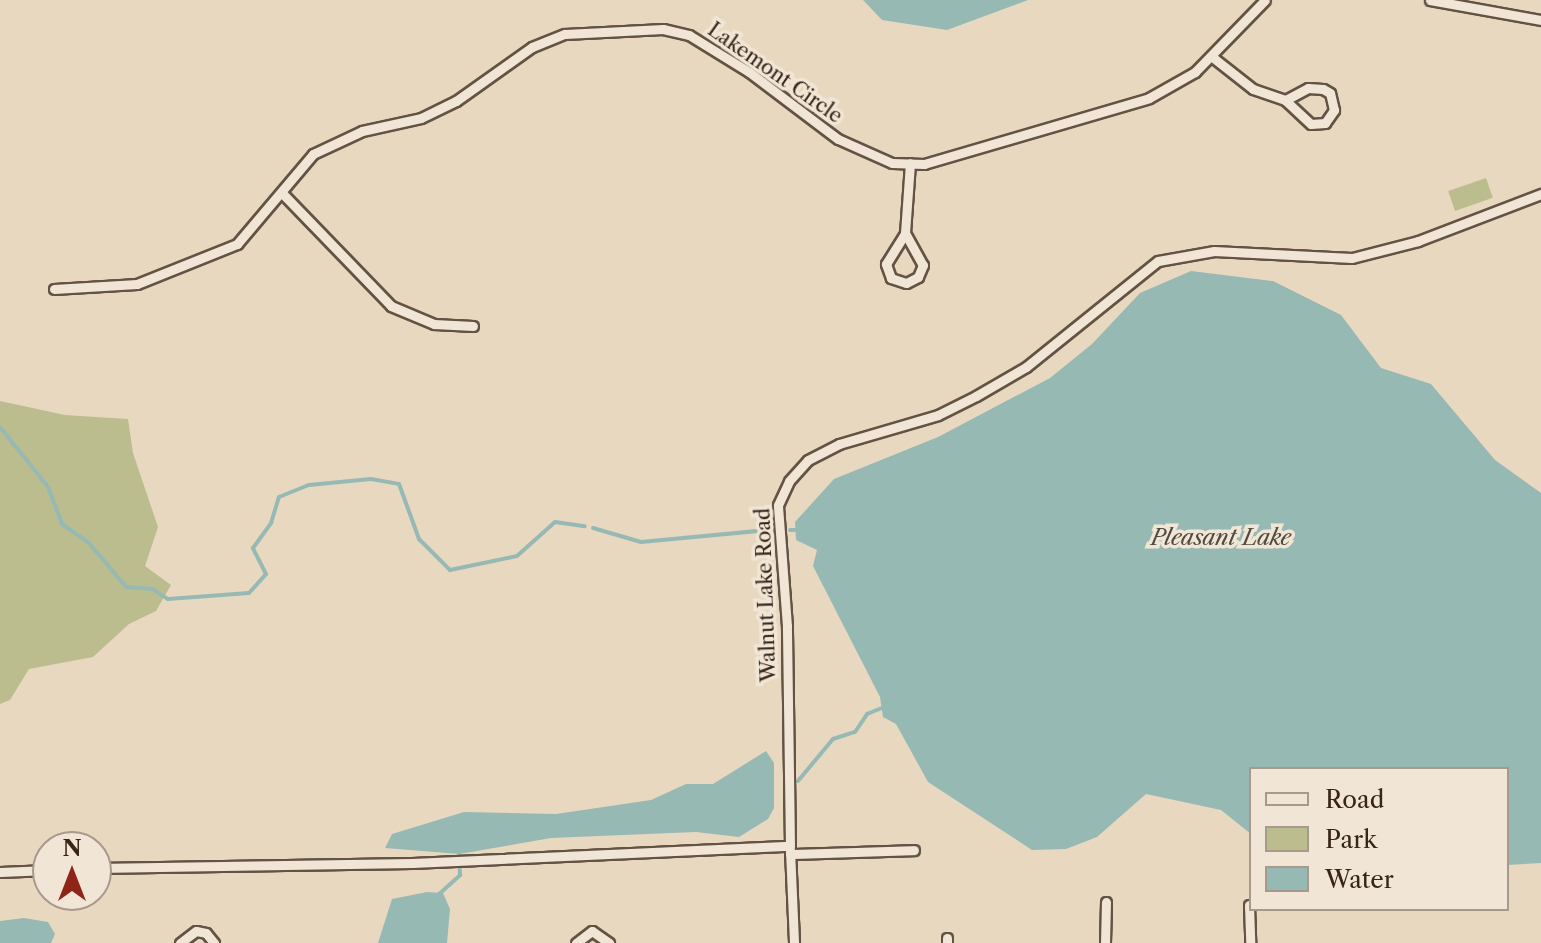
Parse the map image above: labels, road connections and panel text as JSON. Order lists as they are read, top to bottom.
{
  "streets": {
    "street": ["Lakemont Circle", "Walnut Lake Road"]
  },
  "water": ["Pleasant Lake"],
  "legend": ["Road", "Park", "Water"],
  "north": "top"
}
